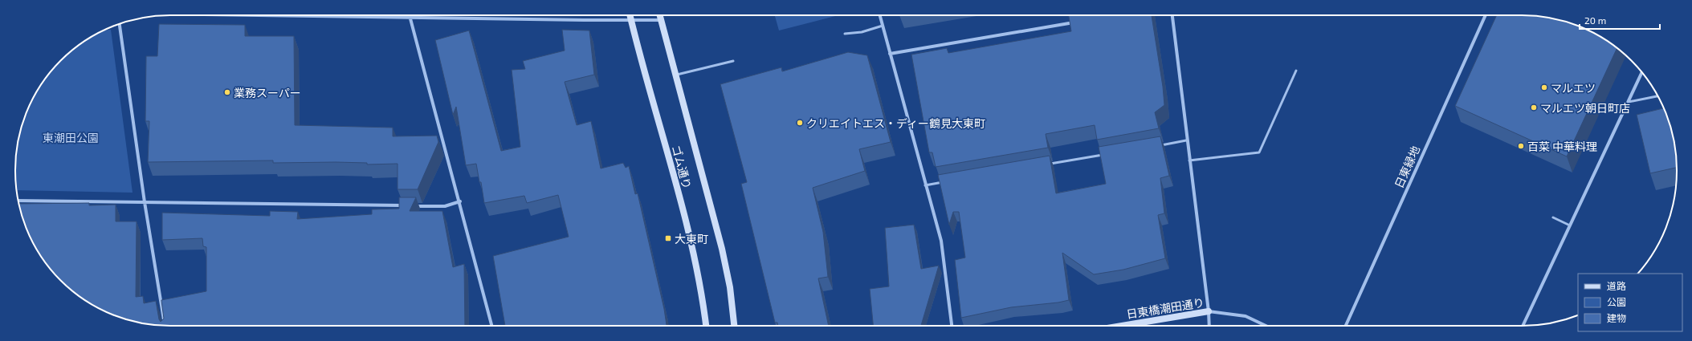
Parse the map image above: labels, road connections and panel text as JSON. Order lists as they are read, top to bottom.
{
  "streets": {
    "street": ["ゴム通り", "日東緑地", "日東橋潮田通り"]
  },
  "parks": ["東潮田公園"],
  "places": {
    "other": [
      "マルエツ",
      "業務スーパー",
      "マルエツ朝日町店",
      "クリエイトエス・ディー鶴見大東町",
      "百菜 中華料理"
    ],
    "transit": ["大東町"]
  },
  "legend": ["道路", "公園", "建物"],
  "scale_bar": "20 m"
}
